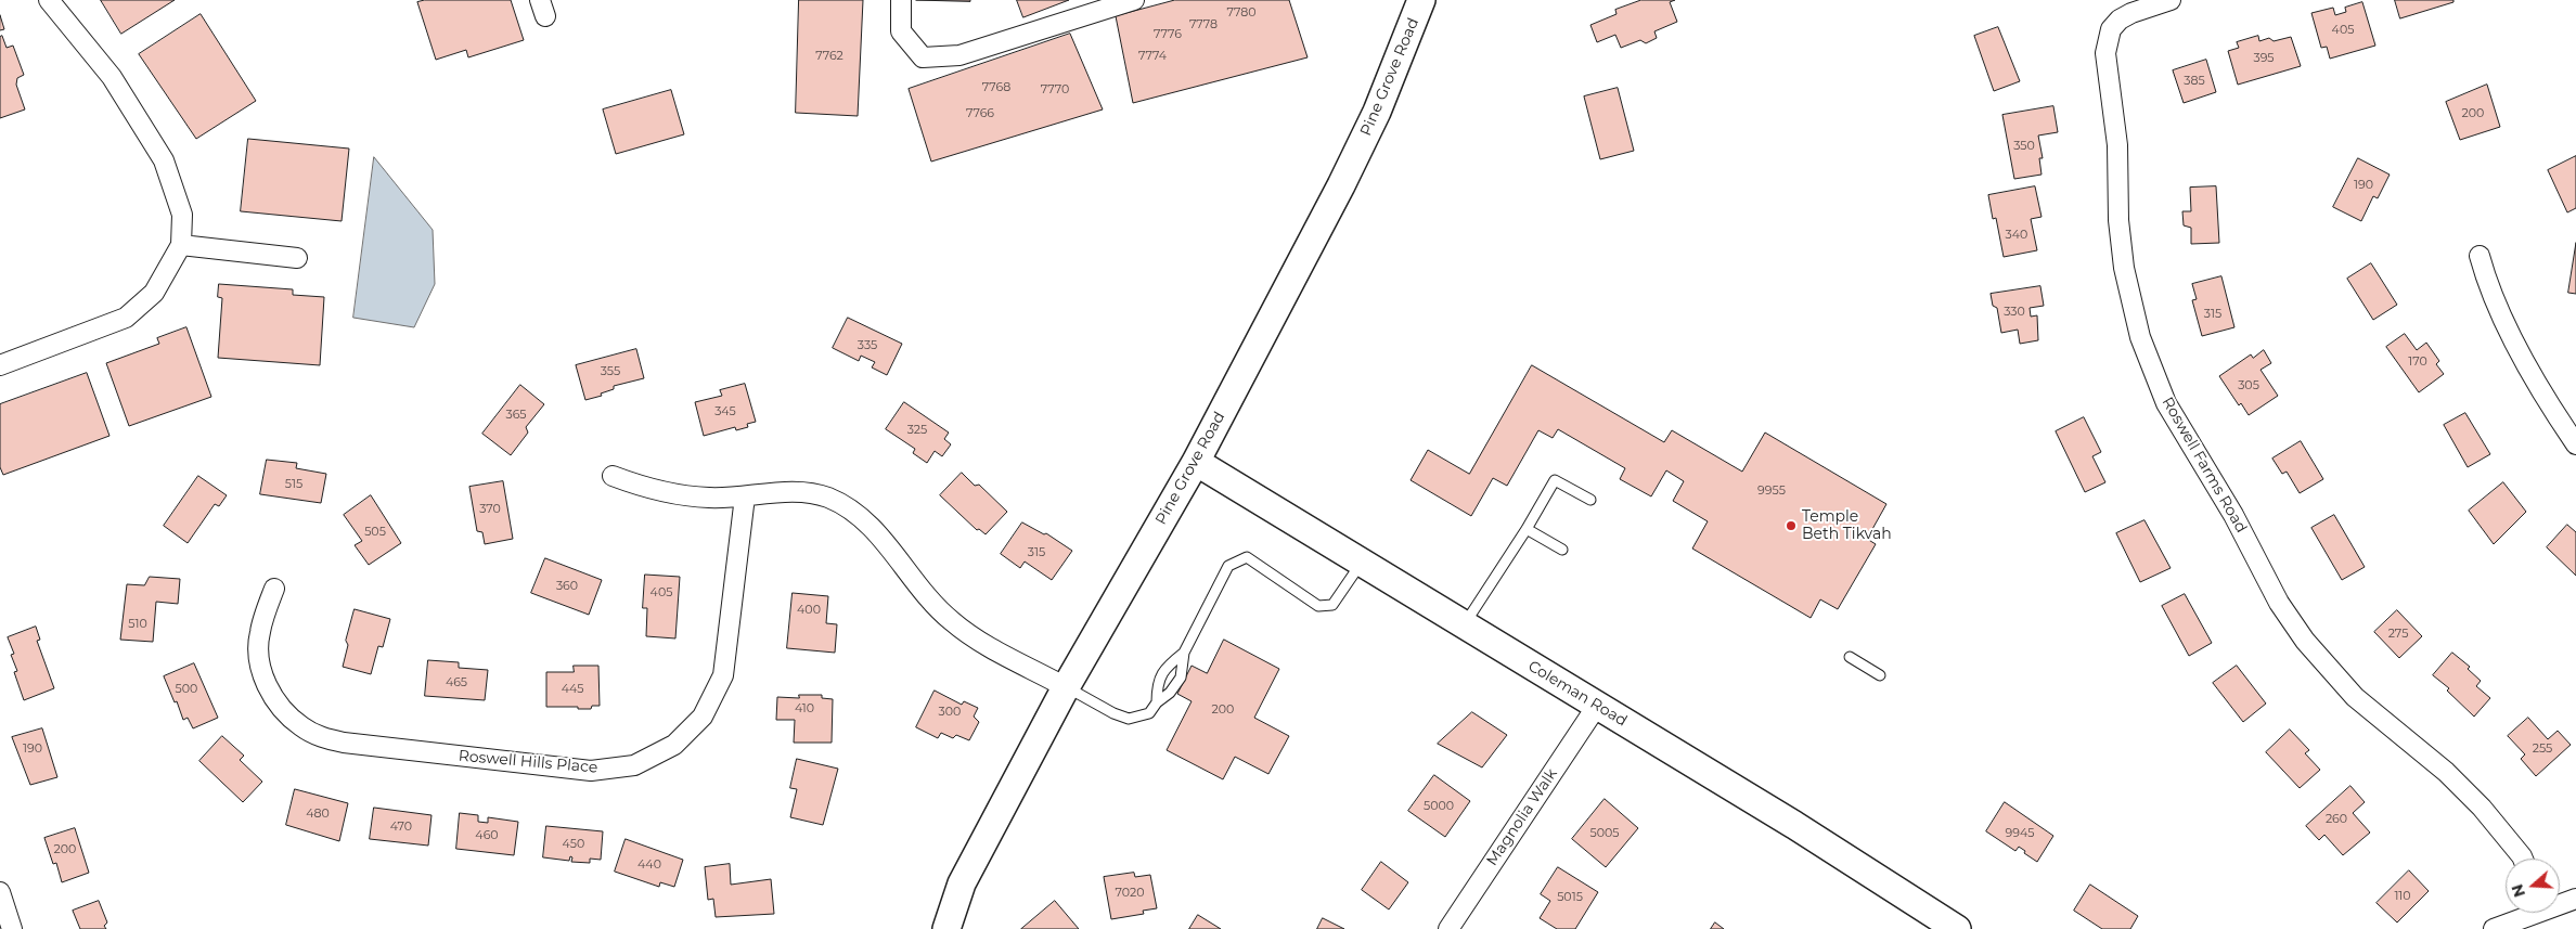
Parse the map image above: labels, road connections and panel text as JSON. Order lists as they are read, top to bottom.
{
  "streets": {
    "main road": ["Pine Grove Road", "Coleman Road"],
    "street": ["Roswell Farms Road", "Roswell Hills Place", "Magnolia Walk"]
  },
  "crossings": [
    ["Pine Grove Road", "Coleman Road"],
    ["Coleman Road", "Magnolia Walk"]
  ],
  "places": ["Temple Beth Tikvah"],
  "house_numbers": [
    "7780",
    "7778",
    "405",
    "7776",
    "7762",
    "7774",
    "395",
    "385",
    "7768",
    "7770",
    "7766",
    "200",
    "350",
    "190",
    "340",
    "330",
    "315",
    "335",
    "170",
    "355",
    "305",
    "345",
    "365",
    "325",
    "515",
    "9955",
    "370",
    "505",
    "315",
    "360",
    "405",
    "400",
    "510",
    "275",
    "465",
    "500",
    "445",
    "410",
    "200",
    "300",
    "190",
    "255",
    "5000",
    "480",
    "260",
    "470",
    "5005",
    "9945",
    "460",
    "450",
    "200",
    "440",
    "7020",
    "110",
    "5015"
  ],
  "north": "left"
}
